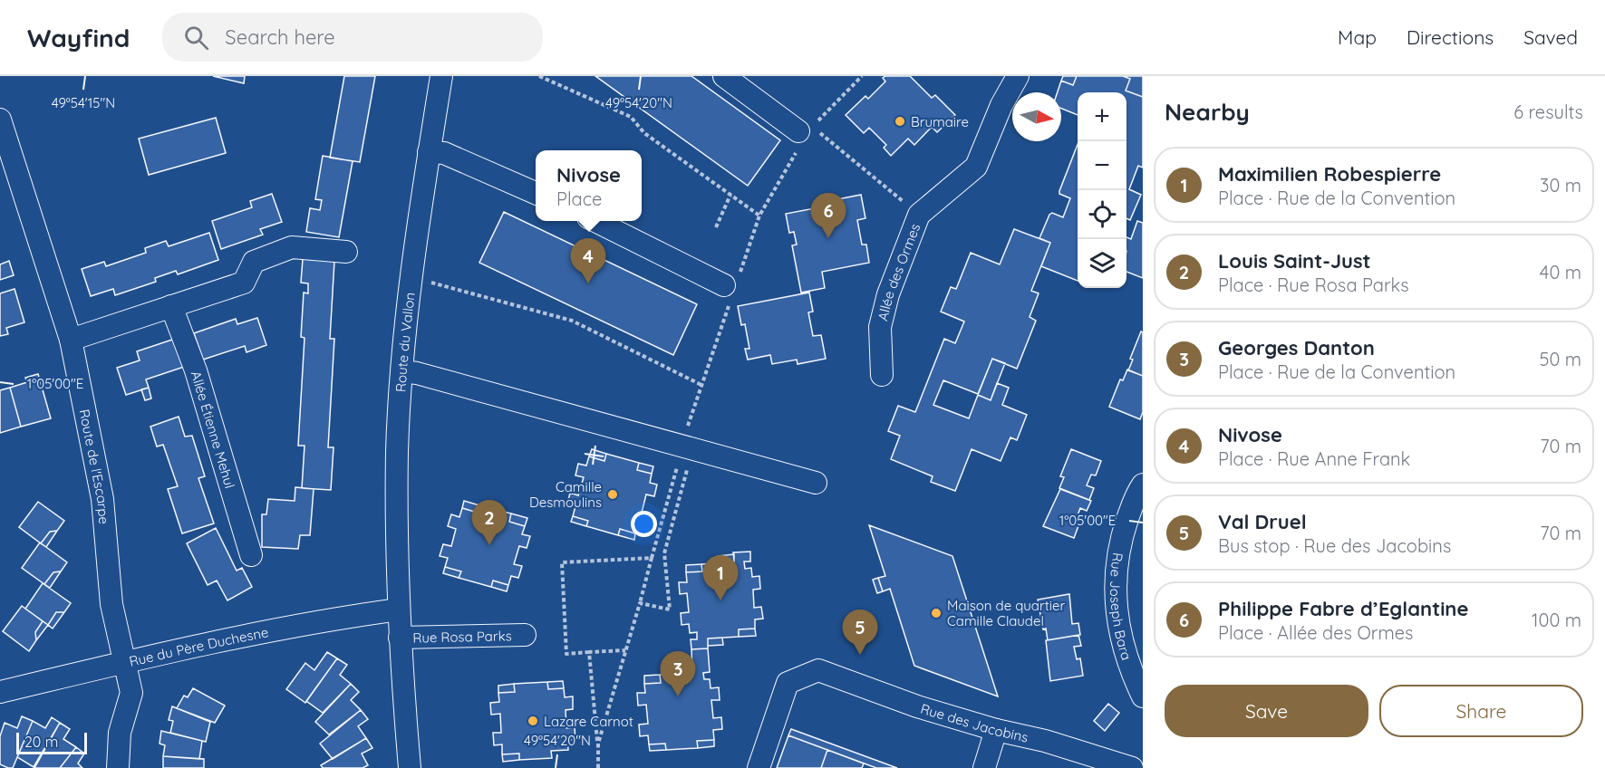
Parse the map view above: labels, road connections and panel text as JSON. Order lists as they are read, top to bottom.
{
  "streets": {
    "street": [
      "Allée des Ormes",
      "Route du Vallon",
      "Allée Étienne Mehul",
      "Route de l'Escarpe",
      "Rue Joseph Bara",
      "Rue Rosa Parks",
      "Rue du Père Duchesne",
      "Rue des Jacobins"
    ]
  },
  "crossings": [
    ["Route du Vallon", "Rue Rosa Parks"],
    ["Route du Vallon", "Rue du Père Duchesne"],
    ["Route de l'Escarpe", "Rue du Père Duchesne"]
  ],
  "places": [
    "Brumaire",
    "Camille Desmoulins",
    "Maison de quartier Camille Claudel",
    "Lazare Carnot"
  ],
  "scale_bar": "20 m",
  "north": "right",
  "page": {
    "header": "Wayfind",
    "search": "Search here",
    "nav": ["Map", "Directions", "Saved"],
    "heading": ["Nearby", "6 results"],
    "map_buttons": ["+", "−"],
    "list": [
      {
        "mark": "1",
        "name": "Maximilien Robespierre",
        "note": "Place · Rue de la Convention",
        "value": "30 m"
      },
      {
        "mark": "2",
        "name": "Louis Saint-Just",
        "note": "Place · Rue Rosa Parks",
        "value": "40 m"
      },
      {
        "mark": "3",
        "name": "Georges Danton",
        "note": "Place · Rue de la Convention",
        "value": "50 m"
      },
      {
        "mark": "4",
        "name": "Nivose",
        "note": "Place · Rue Anne Frank",
        "value": "70 m"
      },
      {
        "mark": "5",
        "name": "Val Druel",
        "note": "Bus stop · Rue des Jacobins",
        "value": "70 m"
      },
      {
        "mark": "6",
        "name": "Philippe Fabre d’Eglantine",
        "note": "Place · Allée des Ormes",
        "value": "100 m"
      }
    ],
    "popup": ["Nivose", "Place"],
    "pins": [
      "6",
      "4",
      "2",
      "1",
      "5",
      "3"
    ],
    "buttons": ["Save", "Share"],
    "scale": "20 m"
  },
  "coordinates": ["49°54'15\"N", "49°54'20\"N", "1°05'00\"E"]
}
